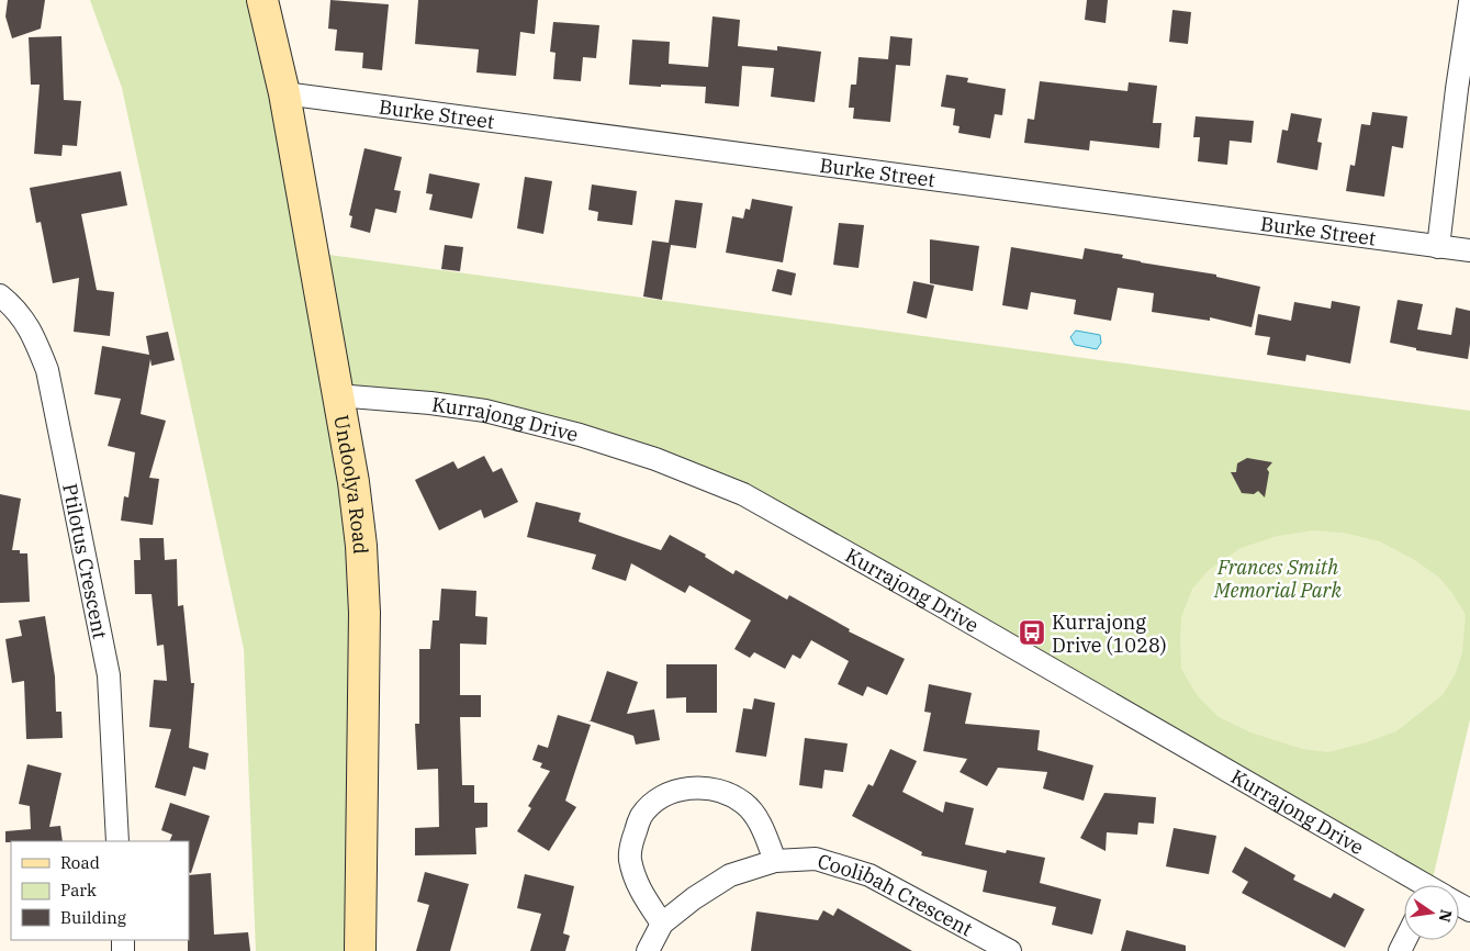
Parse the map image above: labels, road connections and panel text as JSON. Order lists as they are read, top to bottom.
{
  "streets": {
    "main road": ["Undoolya Road"],
    "street": [
      "Burke Street",
      "Kurrajong Drive",
      "Ptilotus Crescent",
      "Coolibah Crescent"
    ]
  },
  "crossings": [
    ["Burke Street", "Undoolya Road"],
    ["Kurrajong Drive", "Undoolya Road"]
  ],
  "parks": ["Frances Smith Memorial Park"],
  "places": {
    "bus stop": ["Kurrajong Drive (1028)"]
  },
  "legend": ["Road", "Park", "Building"],
  "north": "right"
}
